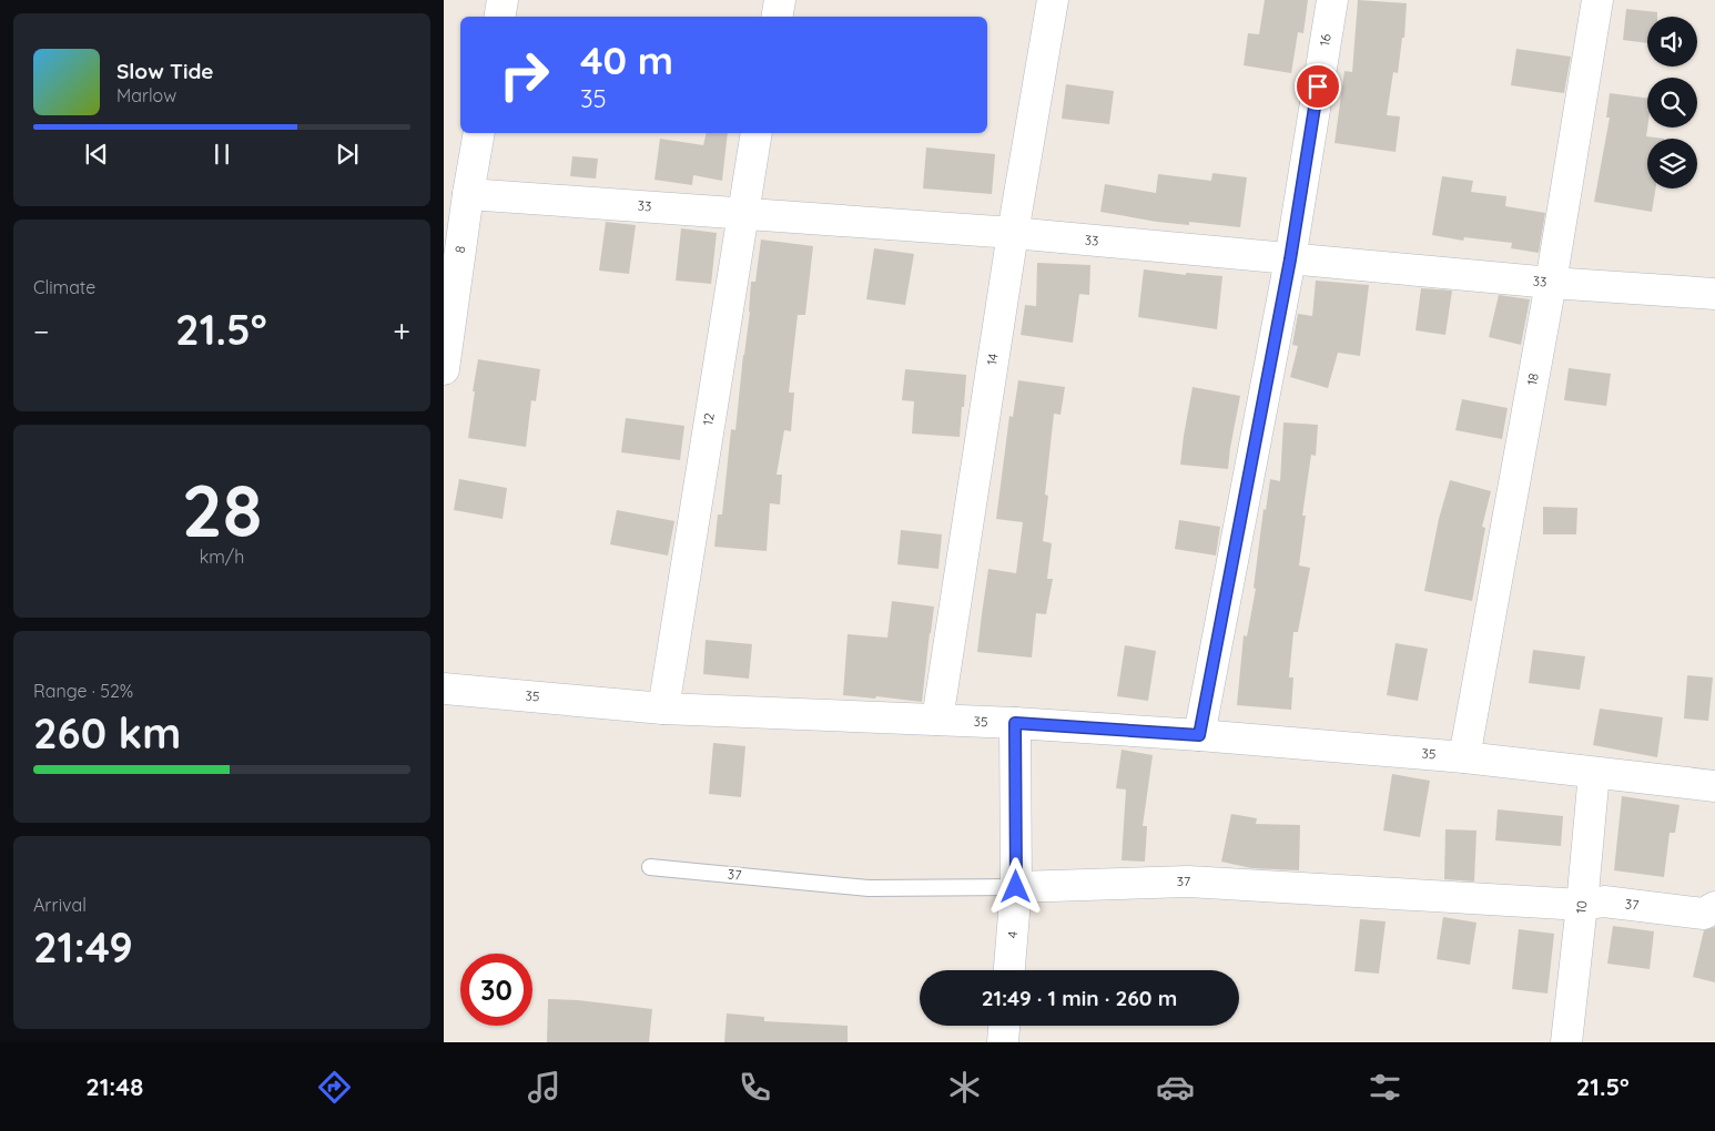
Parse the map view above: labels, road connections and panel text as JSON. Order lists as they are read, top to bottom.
{
  "streets": {
    "street": [
      "16",
      "33",
      "8",
      "14",
      "18",
      "12",
      "35",
      "37",
      "10",
      "4"
    ]
  },
  "crossings": [
    ["16", "33"],
    ["16", "35"],
    ["33", "8"],
    ["33", "14"],
    ["33", "18"],
    ["33", "12"],
    ["14", "35"],
    ["18", "35"],
    ["12", "35"],
    ["35", "10"],
    ["35", "4"],
    ["37", "10"],
    ["37", "4"]
  ],
  "page": {
    "turn": ["40 m", "35"],
    "song": ["Slow Tide", "Marlow"],
    "tile": [
      "Climate",
      ["28", "km/h"],
      ["Range · 52%", "260 km"],
      ["Arrival", "21:49"]
    ],
    "heat": ["−", "21.5°", "+"],
    "limit": "30",
    "trip": "21:49 · 1 min · 260 m",
    "tabs": ["21:48", "21.5°"]
  }
}
